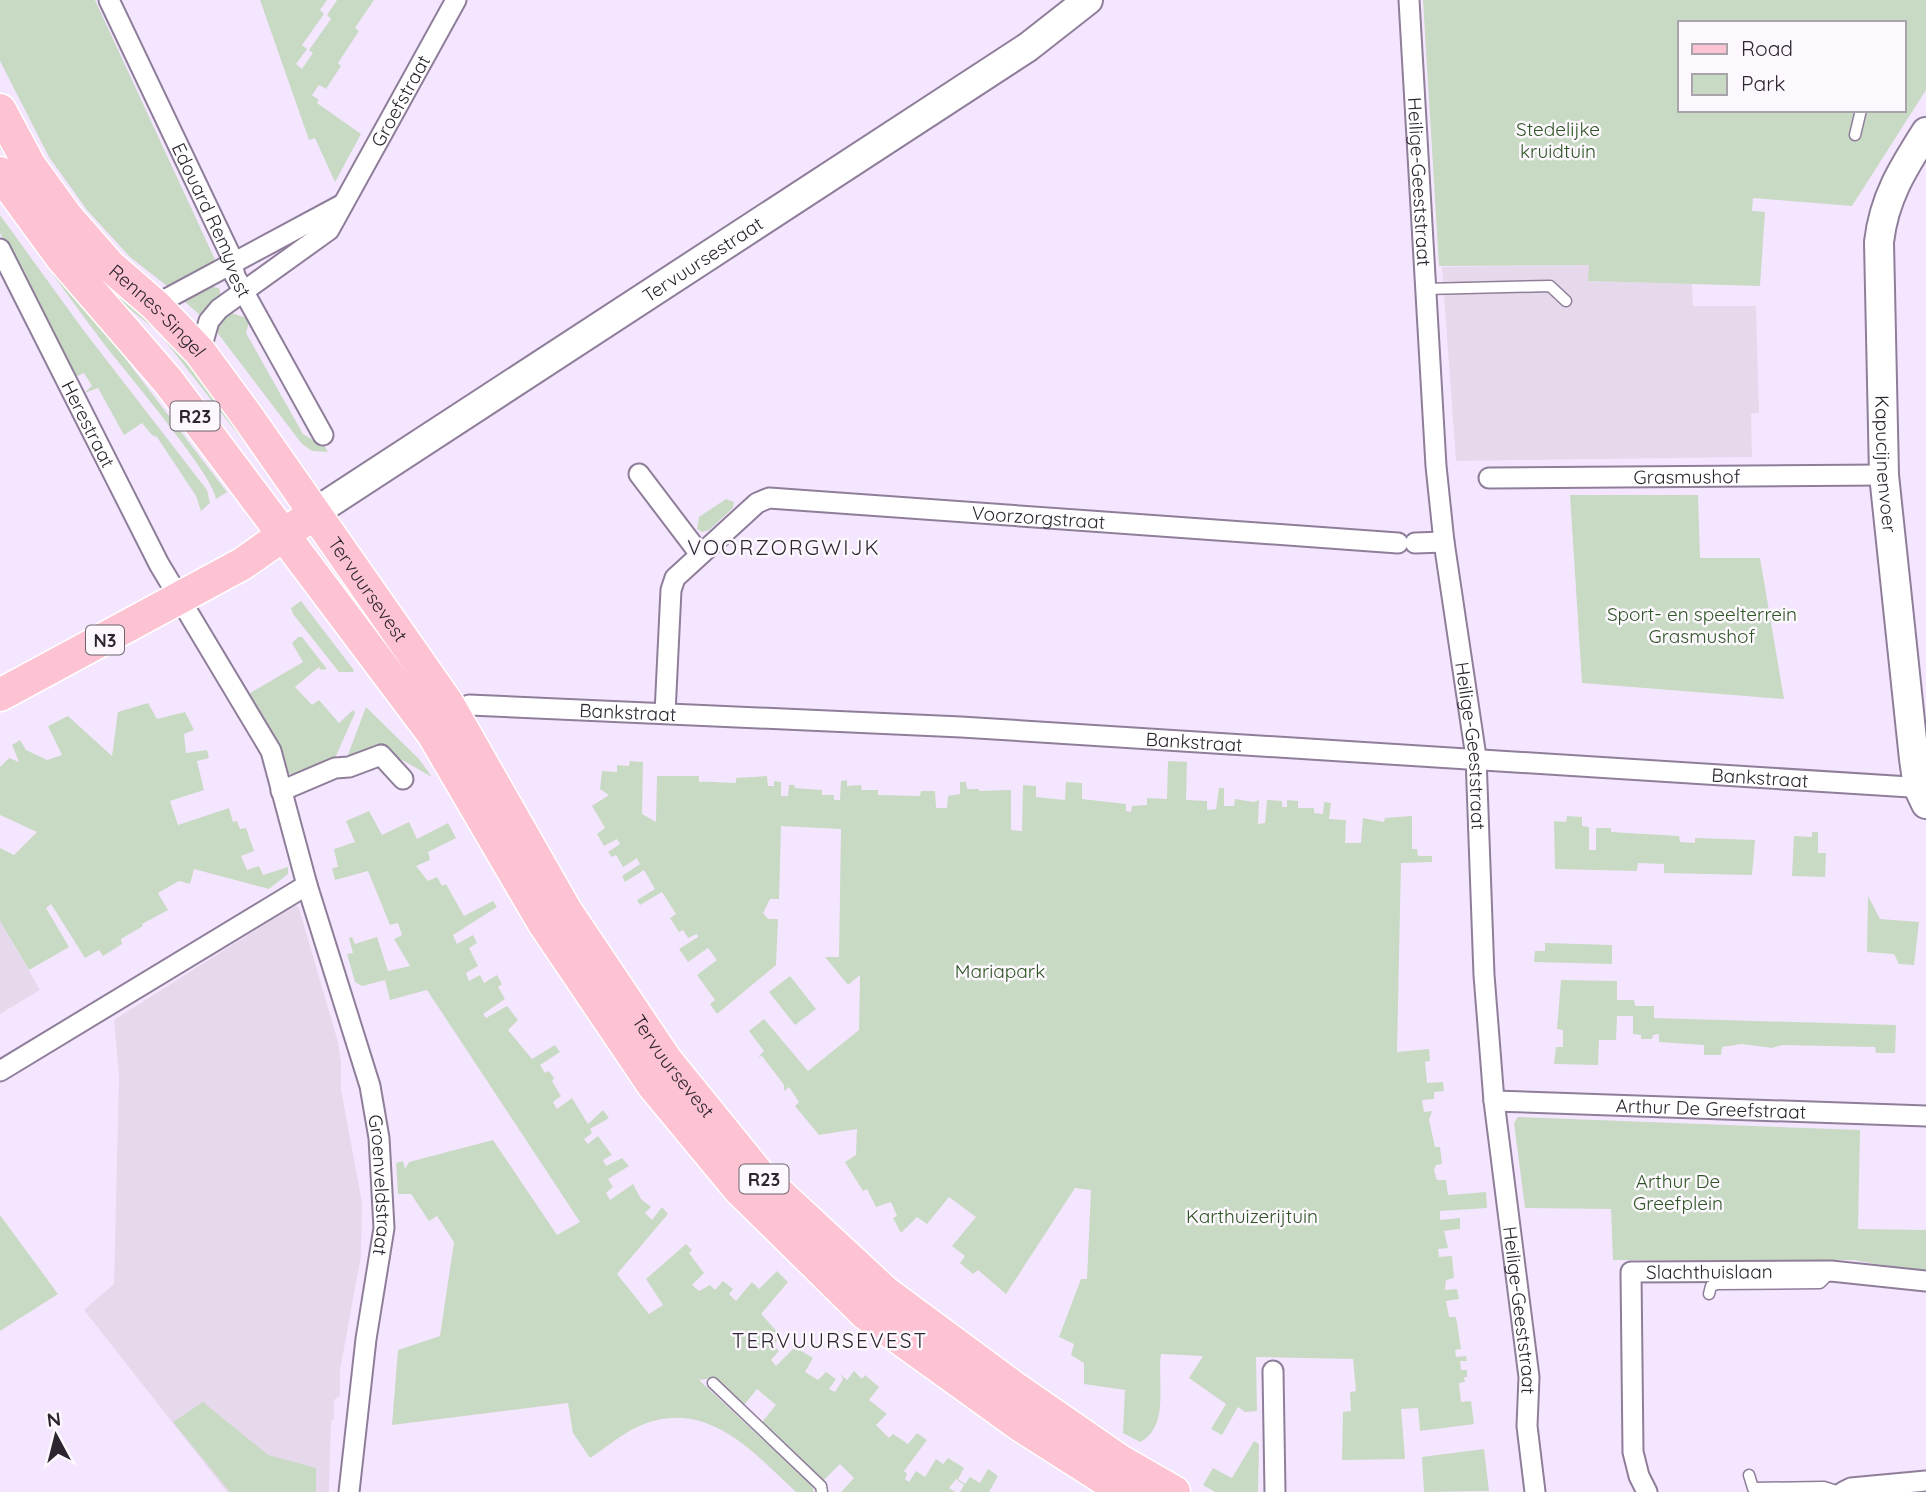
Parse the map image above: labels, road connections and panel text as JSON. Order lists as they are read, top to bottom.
{
  "streets": {
    "main road": [
      "Rennes-Singel",
      "R23",
      "Tervuursevest",
      "N3"
    ],
    "street": [
      "Groefstraat",
      "Heilige-Geeststraat",
      "Edouard Remyvest",
      "Tervuursestraat",
      "Herestraat",
      "Kapucijnenvoer",
      "Grasmushof",
      "Voorzorgstraat",
      "Bankstraat",
      "Arthur De Greefstraat",
      "Groenveldstraat",
      "Slachthuislaan"
    ]
  },
  "crossings": [
    ["Groefstraat", "Edouard Remyvest"],
    ["Groefstraat", "Rennes-Singel"],
    ["Heilige-Geeststraat", "Voorzorgstraat"],
    ["Heilige-Geeststraat", "Bankstraat"],
    ["Heilige-Geeststraat", "Arthur De Greefstraat"],
    ["Tervuursestraat", "Rennes-Singel"],
    ["Tervuursestraat", "Tervuursevest"],
    ["Tervuursestraat", "N3"],
    ["Rennes-Singel", "Tervuursevest"],
    ["Rennes-Singel", "N3"],
    ["Herestraat", "N3"],
    ["Herestraat", "Groenveldstraat"],
    ["Kapucijnenvoer", "Grasmushof"],
    ["Kapucijnenvoer", "Bankstraat"],
    ["Voorzorgstraat", "Bankstraat"],
    ["Tervuursevest", "N3"],
    ["N3", "Groenveldstraat"]
  ],
  "districts": ["VOORZORGWIJK", "TERVUURSEVEST"],
  "parks": [
    "Stedelijke kruidtuin",
    "Sport- en speelterrein Grasmushof",
    "Mariapark",
    "Arthur De Greefplein",
    "Karthuizerijtuin"
  ],
  "legend": ["Road", "Park"],
  "north": "top"
}
